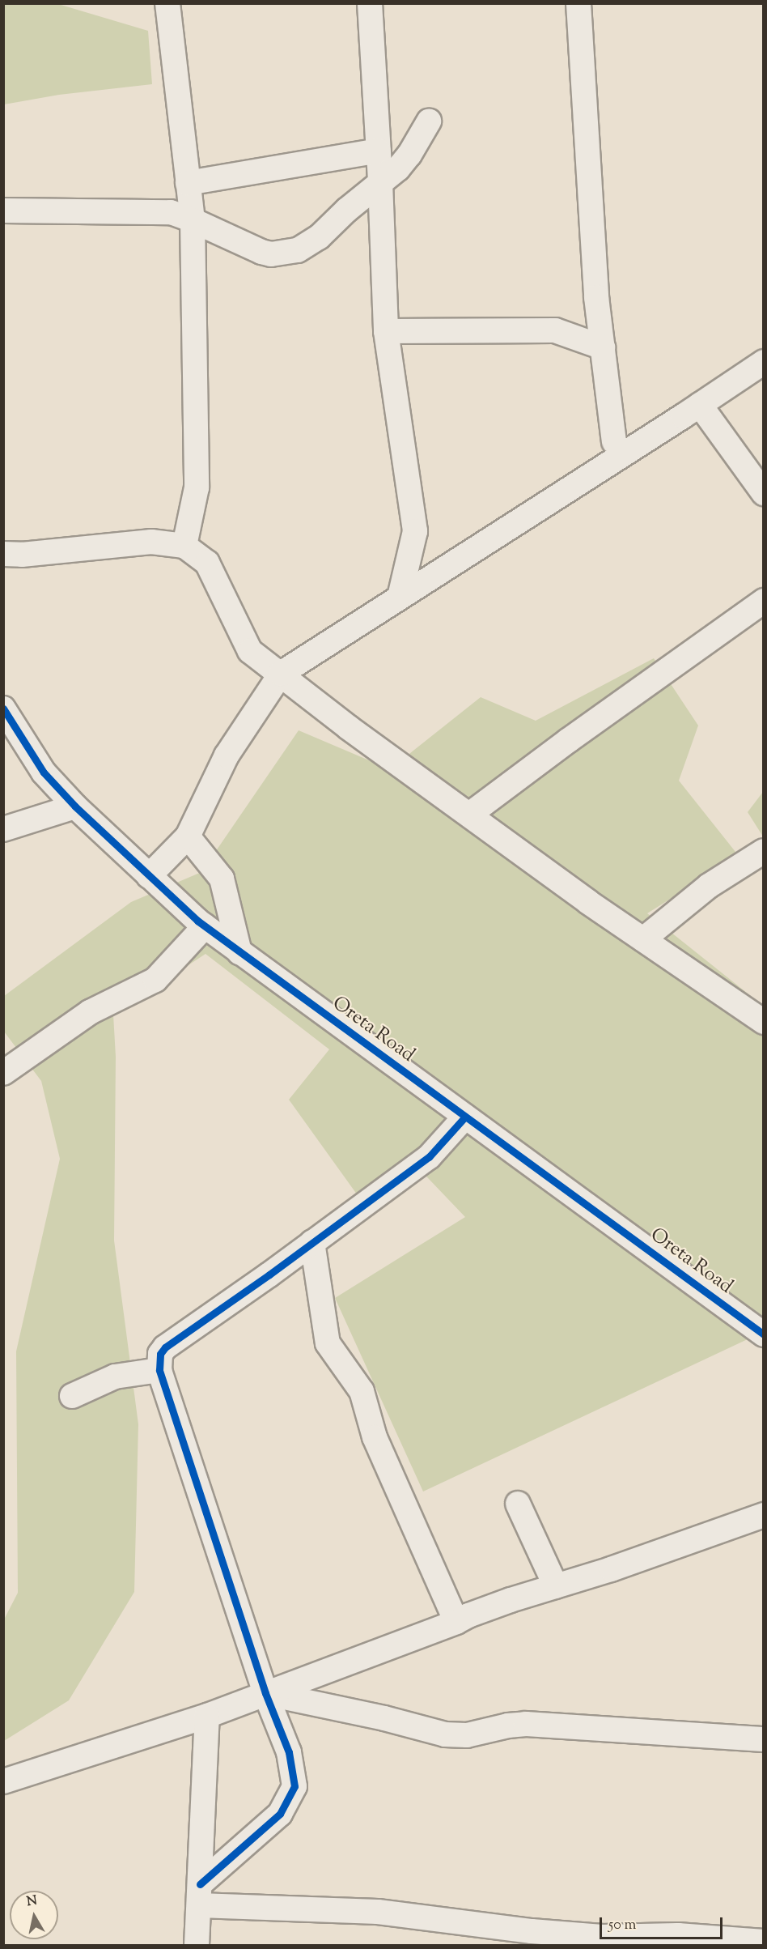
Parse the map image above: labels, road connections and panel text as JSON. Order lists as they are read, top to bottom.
{
  "streets": {
    "street": ["Oreta Road"]
  },
  "scale_bar": "50 m",
  "north": "top"
}
